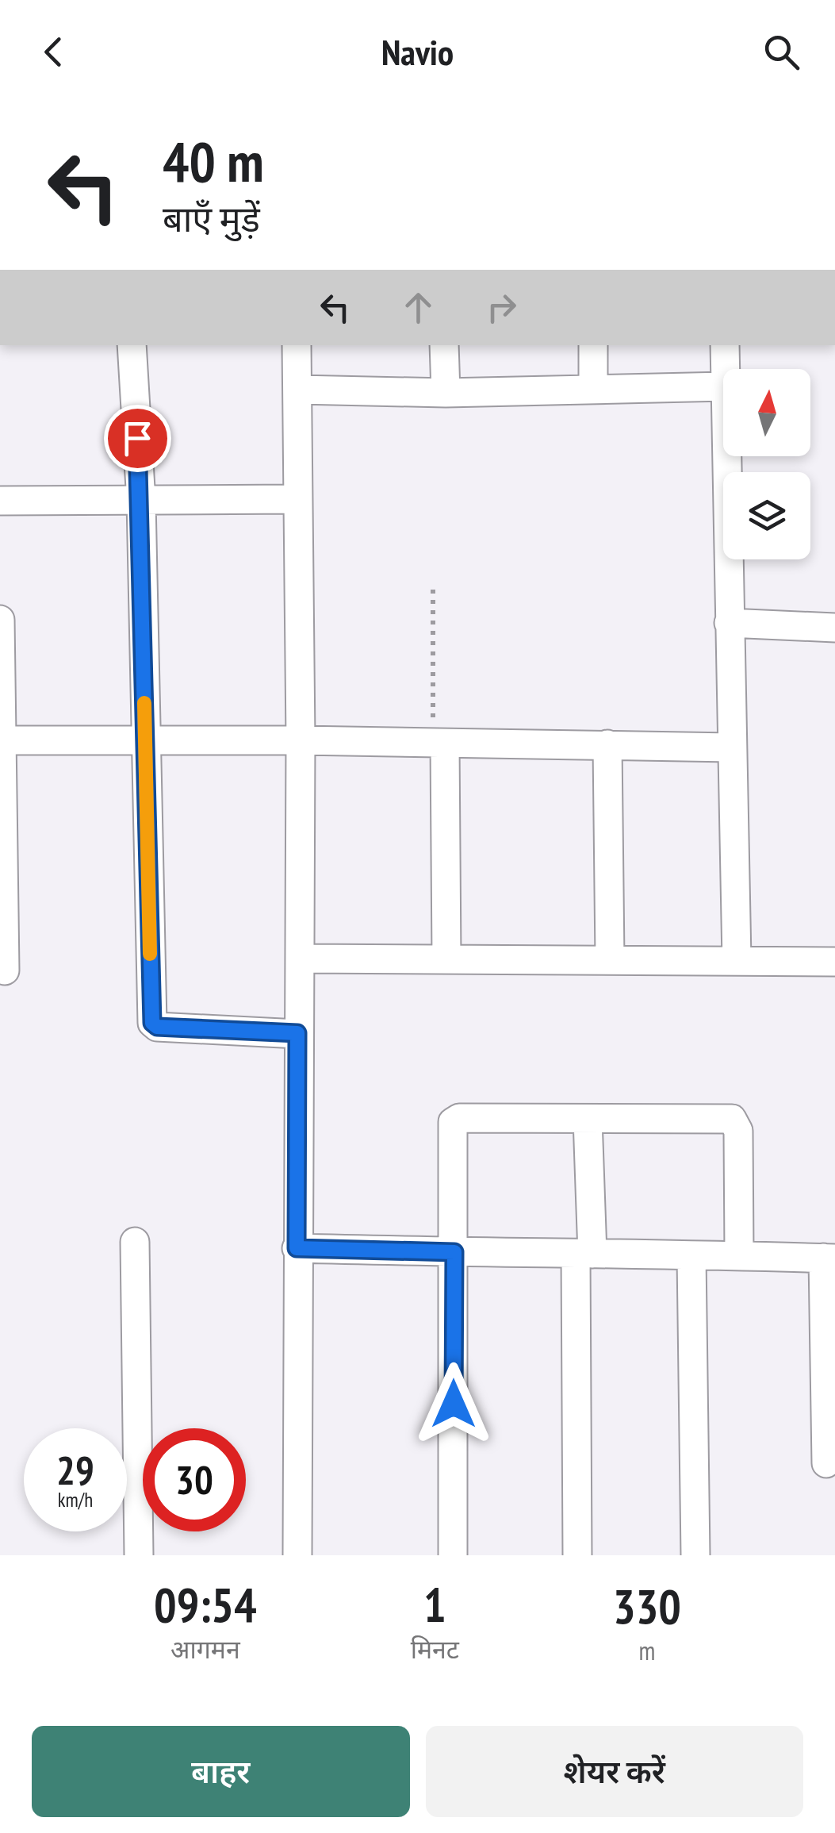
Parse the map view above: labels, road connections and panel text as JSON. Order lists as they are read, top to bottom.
{
  "north": "top",
  "page": {
    "header": "Navio",
    "turn": ["40 m", "बाएँ मुड़ें"],
    "speed": "29 km/h",
    "limit": "30",
    "eta": [
      "09:54",
      "आगमन",
      "1",
      "मिनट",
      "330",
      "m"
    ],
    "buttons": ["बाहर", "शेयर करें"]
  }
}
